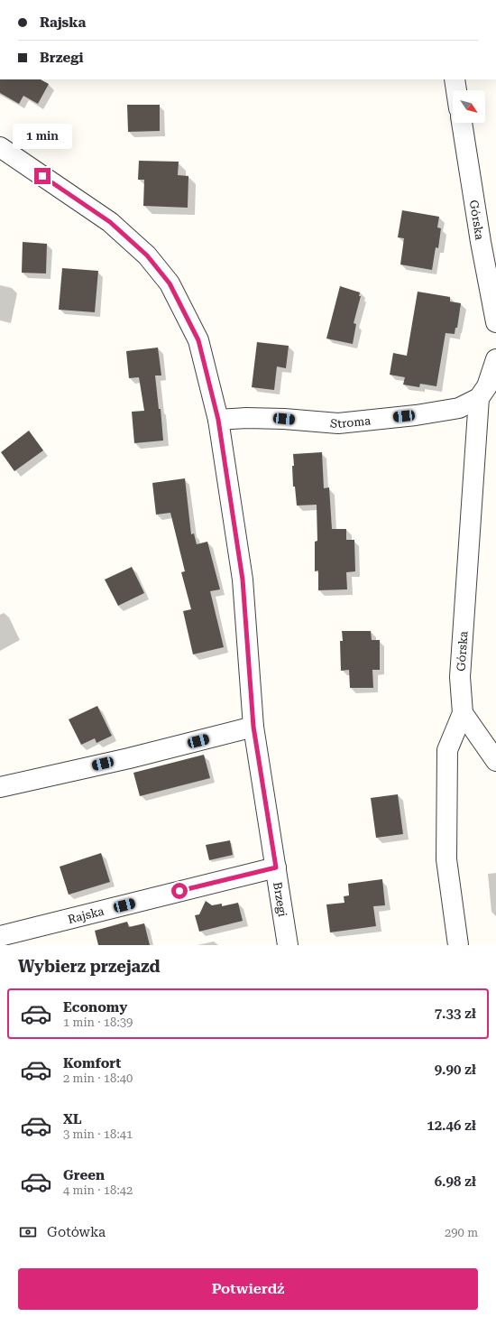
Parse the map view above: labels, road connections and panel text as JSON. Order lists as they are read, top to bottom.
{
  "streets": {
    "street": [
      "Górska",
      "Stroma",
      "Brzegi",
      "Rajska"
    ]
  },
  "crossings": [
    ["Górska", "Stroma"],
    ["Stroma", "Brzegi"],
    ["Brzegi", "Rajska"]
  ],
  "north": "bottom right",
  "page": {
    "banner": ["Rajska", "Brzegi"],
    "bubble": "1 min",
    "heading": "Wybierz przejazd",
    "list": [
      {
        "name": "Economy",
        "note": "1 min · 18:39",
        "value": "7.33 zł"
      },
      {
        "name": "Komfort",
        "note": "2 min · 18:40",
        "value": "9.90 zł"
      },
      {
        "name": "XL",
        "note": "3 min · 18:41",
        "value": "12.46 zł"
      },
      {
        "name": "Green",
        "note": "4 min · 18:42",
        "value": "6.98 zł"
      }
    ],
    "pay": ["Gotówka", "290 m"],
    "buttons": "Potwierdź"
  }
}
